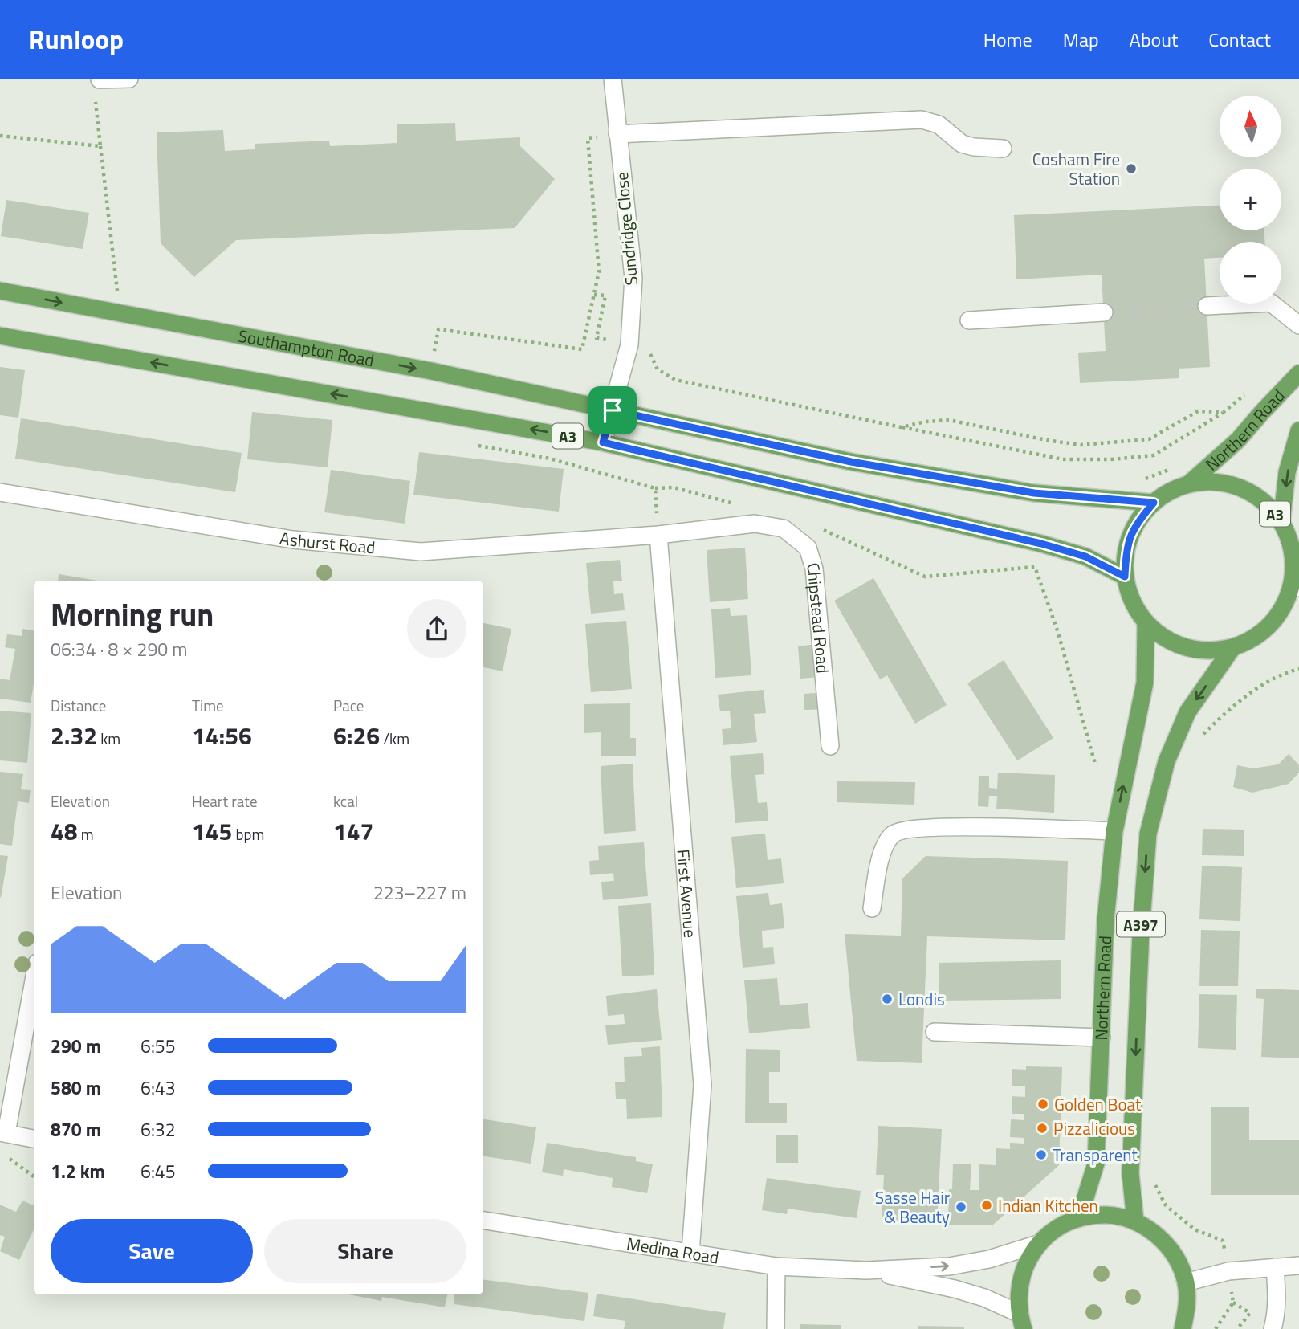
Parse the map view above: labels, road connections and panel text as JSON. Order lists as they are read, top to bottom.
{
  "streets": {
    "main road": [
      "Southampton Road",
      "Northern Road",
      "A3",
      "A397"
    ],
    "street": [
      "Sundridge Close",
      "Ashurst Road",
      "Chipstead Road",
      "First Avenue",
      "Medina Road"
    ]
  },
  "crossings": [
    ["Sundridge Close", "Southampton Road"],
    ["Southampton Road", "Northern Road"],
    ["Southampton Road", "A3"],
    ["Northern Road", "A3"],
    ["Ashurst Road", "Chipstead Road"],
    ["Ashurst Road", "First Avenue"],
    ["Chipstead Road", "First Avenue"],
    ["First Avenue", "Medina Road"]
  ],
  "places": [
    "Cosham Fire Station",
    "Londis",
    "Golden Boat",
    "Pizzalicious",
    "Transparent",
    "Indian Kitchen",
    "Sasse Hair & Beauty"
  ],
  "north": "top",
  "page": {
    "header": "Runloop",
    "nav": [
      "Home",
      "Map",
      "About",
      "Contact"
    ],
    "map_buttons": ["+", "−"],
    "heading": ["Morning run", "06:34 · 8 × 290 m"],
    "stats": [
      ["Distance", "2.32 km"],
      ["Time", "14:56"],
      ["Pace", "6:26 /km"],
      ["Elevation", "48 m"],
      ["Heart rate", "145 bpm"],
      ["kcal", "147"]
    ],
    "chart": ["Elevation", "223–227 m"],
    "list": [
      {
        "name": "290 m",
        "note": "6:55"
      },
      {
        "name": "580 m",
        "note": "6:43"
      },
      {
        "name": "870 m",
        "note": "6:32"
      },
      {
        "name": "1.2 km",
        "note": "6:45"
      }
    ],
    "buttons": ["Save", "Share"]
  }
}
